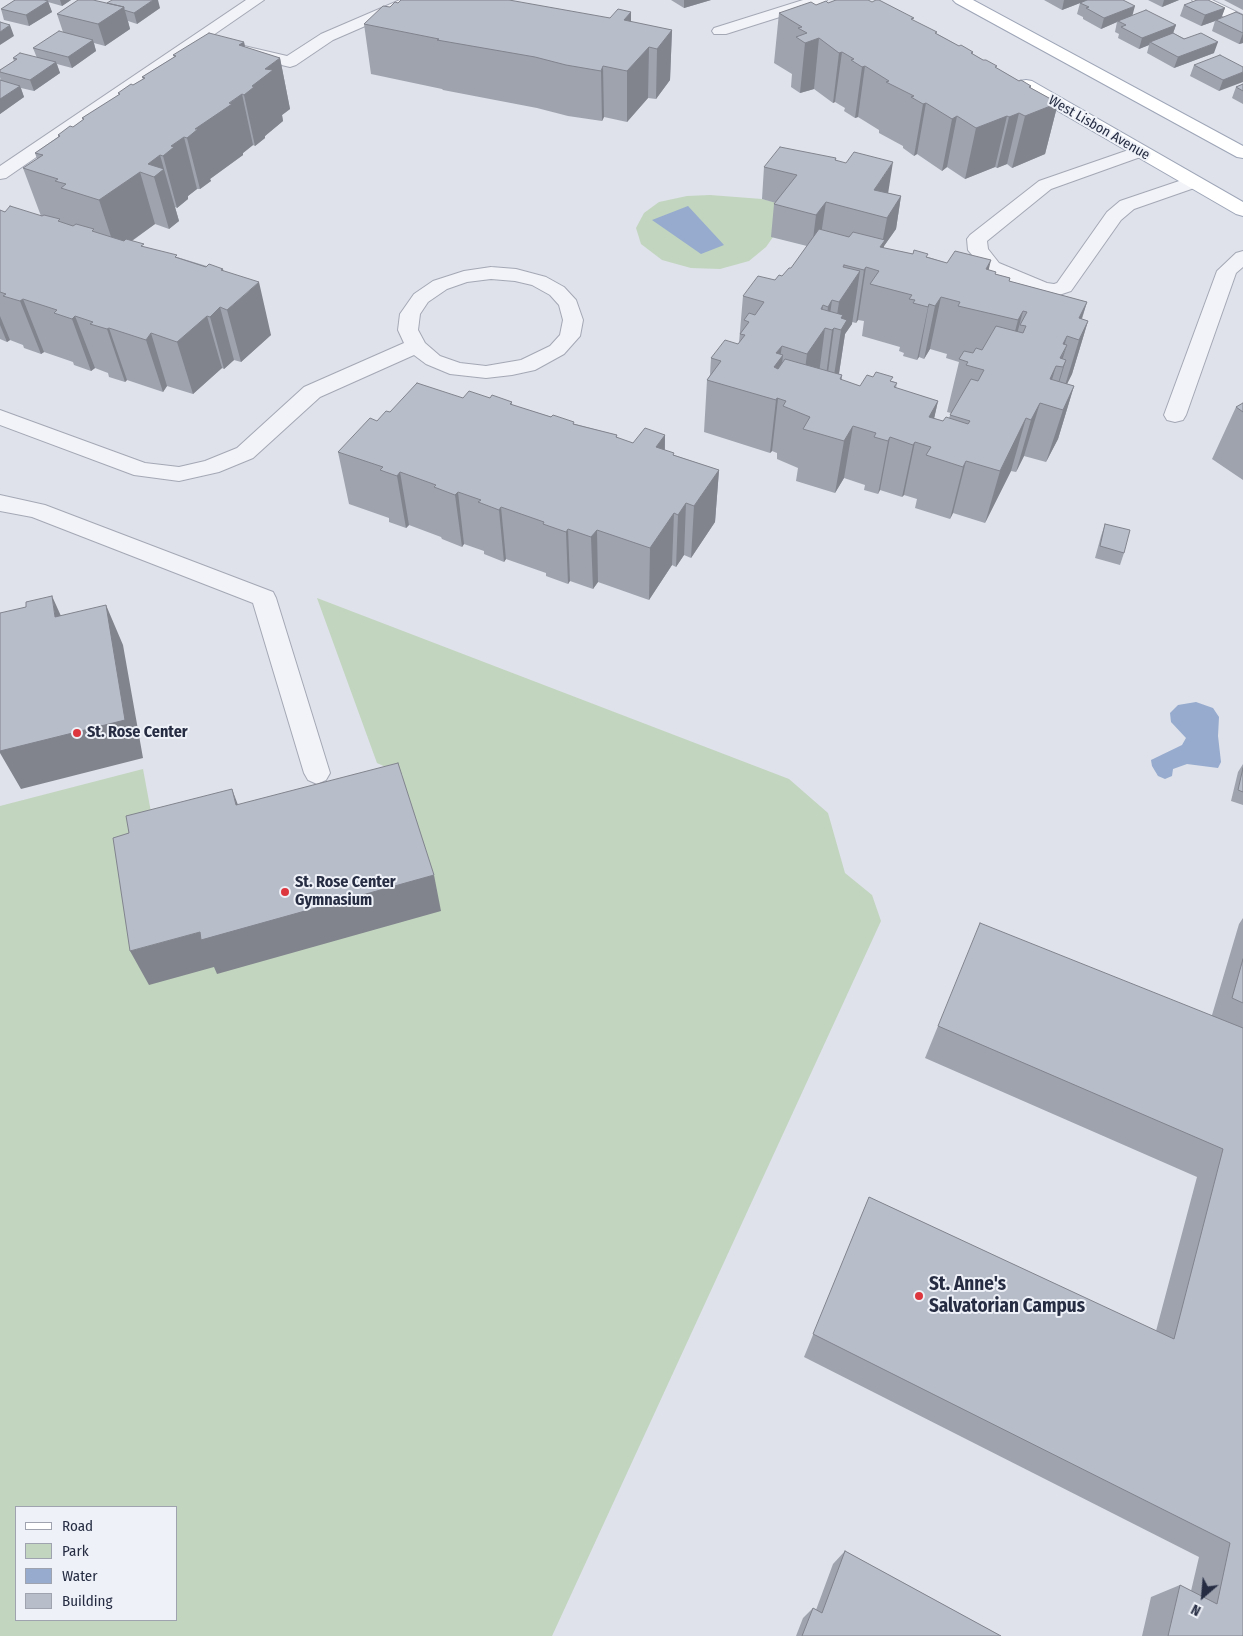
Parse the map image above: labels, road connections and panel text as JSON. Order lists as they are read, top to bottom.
{
  "streets": {
    "main road": ["West Lisbon Avenue"]
  },
  "places": ["St. Rose Center", "St. Rose Center Gymnasium", "St. Anne's Salvatorian Campus"],
  "legend": [
    "Road",
    "Park",
    "Water",
    "Building"
  ],
  "north": "bottom left"
}
